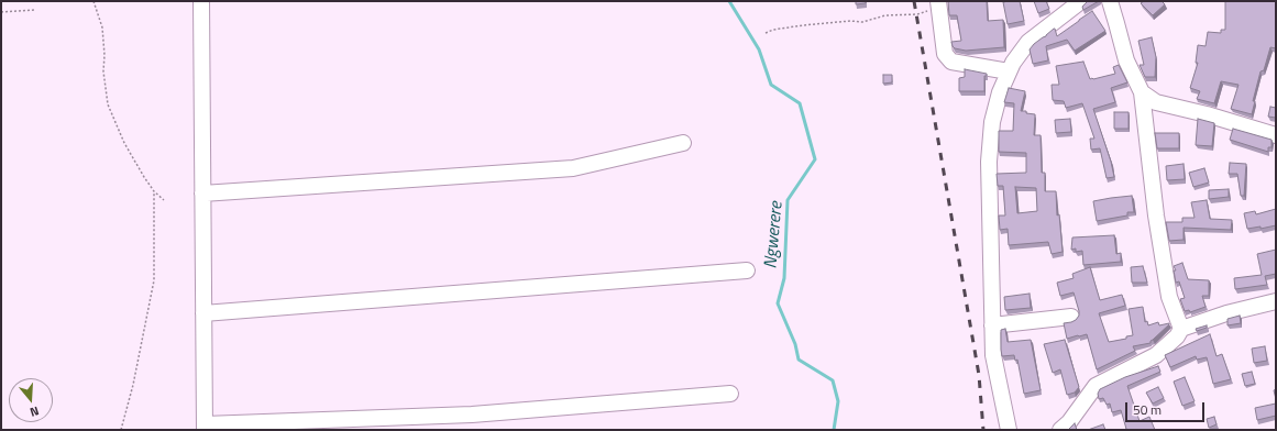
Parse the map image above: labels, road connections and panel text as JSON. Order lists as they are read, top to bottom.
{
  "water": ["Ngwerere"],
  "scale_bar": "50 m",
  "north": "bottom"
}
